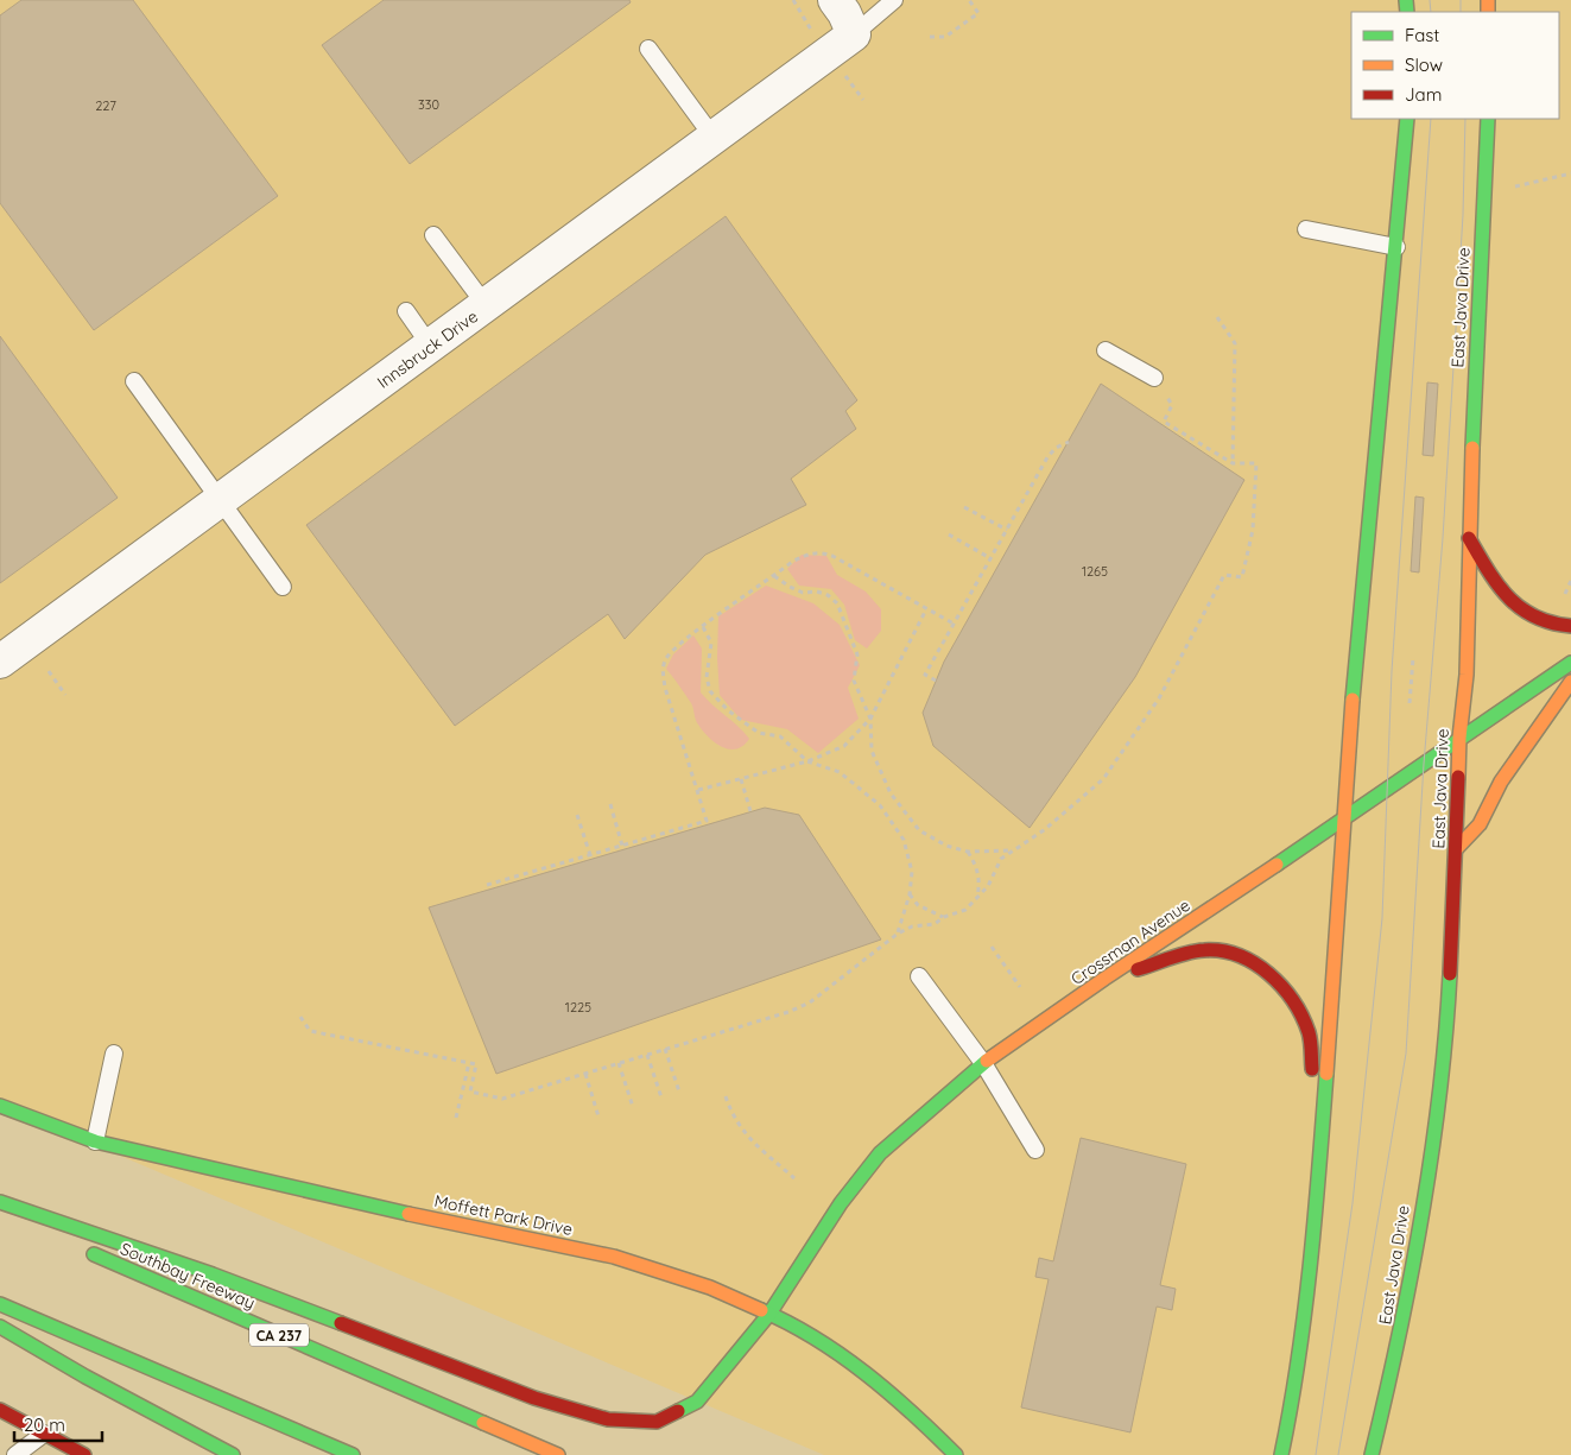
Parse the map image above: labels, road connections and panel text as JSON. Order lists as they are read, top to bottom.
{
  "streets": {
    "main road": [
      "East Java Drive",
      "Crossman Avenue",
      "Moffett Park Drive",
      "Southbay Freeway",
      "CA 237"
    ],
    "street": ["Innsbruck Drive"]
  },
  "crossings": [
    ["East Java Drive", "Crossman Avenue"],
    ["Crossman Avenue", "Moffett Park Drive"]
  ],
  "house_numbers": [
    "330",
    "227",
    "1265",
    "1225"
  ],
  "legend": ["Fast", "Slow", "Jam"],
  "scale_bar": "20 m"
}
